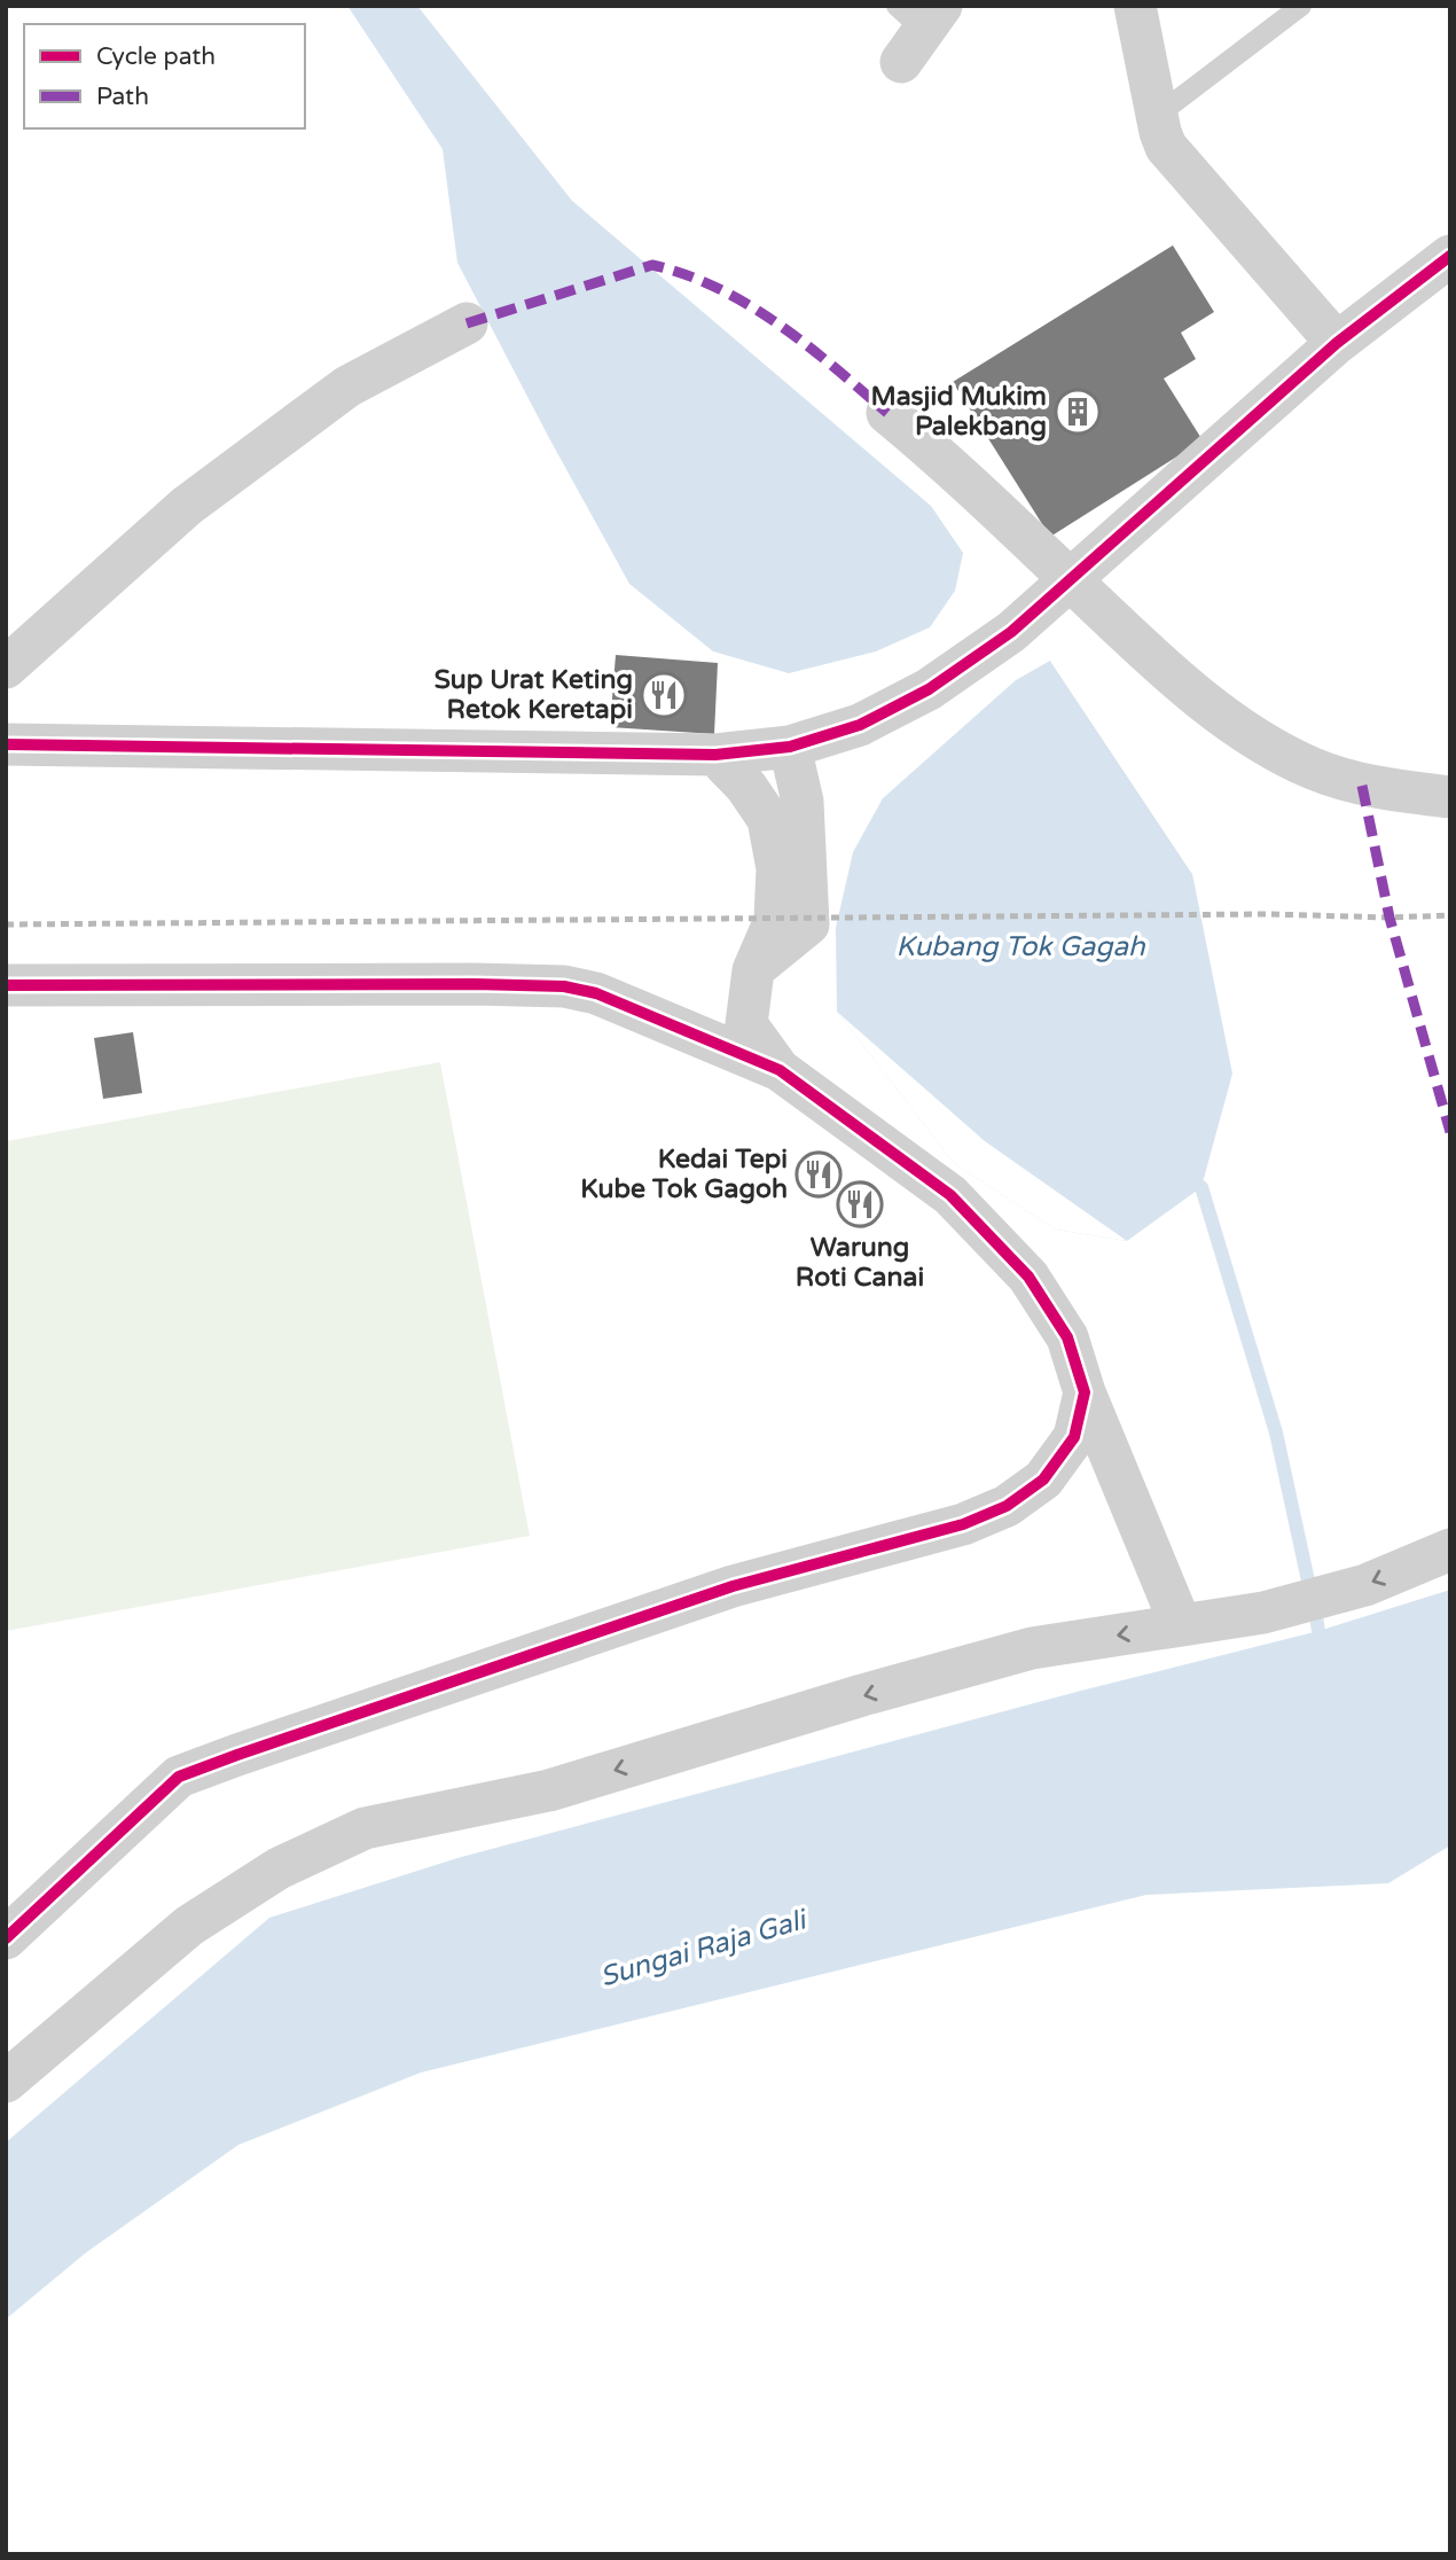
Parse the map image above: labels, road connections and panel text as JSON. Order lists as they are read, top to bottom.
{
  "water": ["Kubang Tok Gagah", "Sungai Raja Gali"],
  "places": {
    "building": ["Masjid Mukim Palekbang"],
    "restaurant": ["Sup Urat Keting Retok Keretapi", "Kedai Tepi Kube Tok Gagoh", "Warung Roti Canai"]
  },
  "legend": ["Cycle path", "Path"]
}
